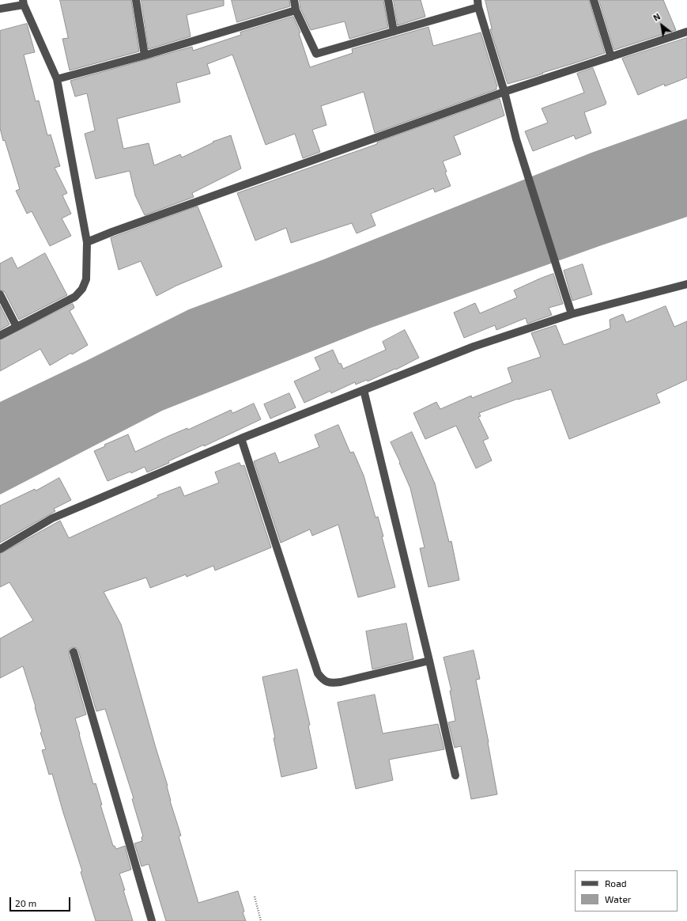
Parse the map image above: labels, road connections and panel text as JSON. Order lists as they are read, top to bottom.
{
  "legend": ["Road", "Water"],
  "scale_bar": "20 m",
  "north": "top left"
}
